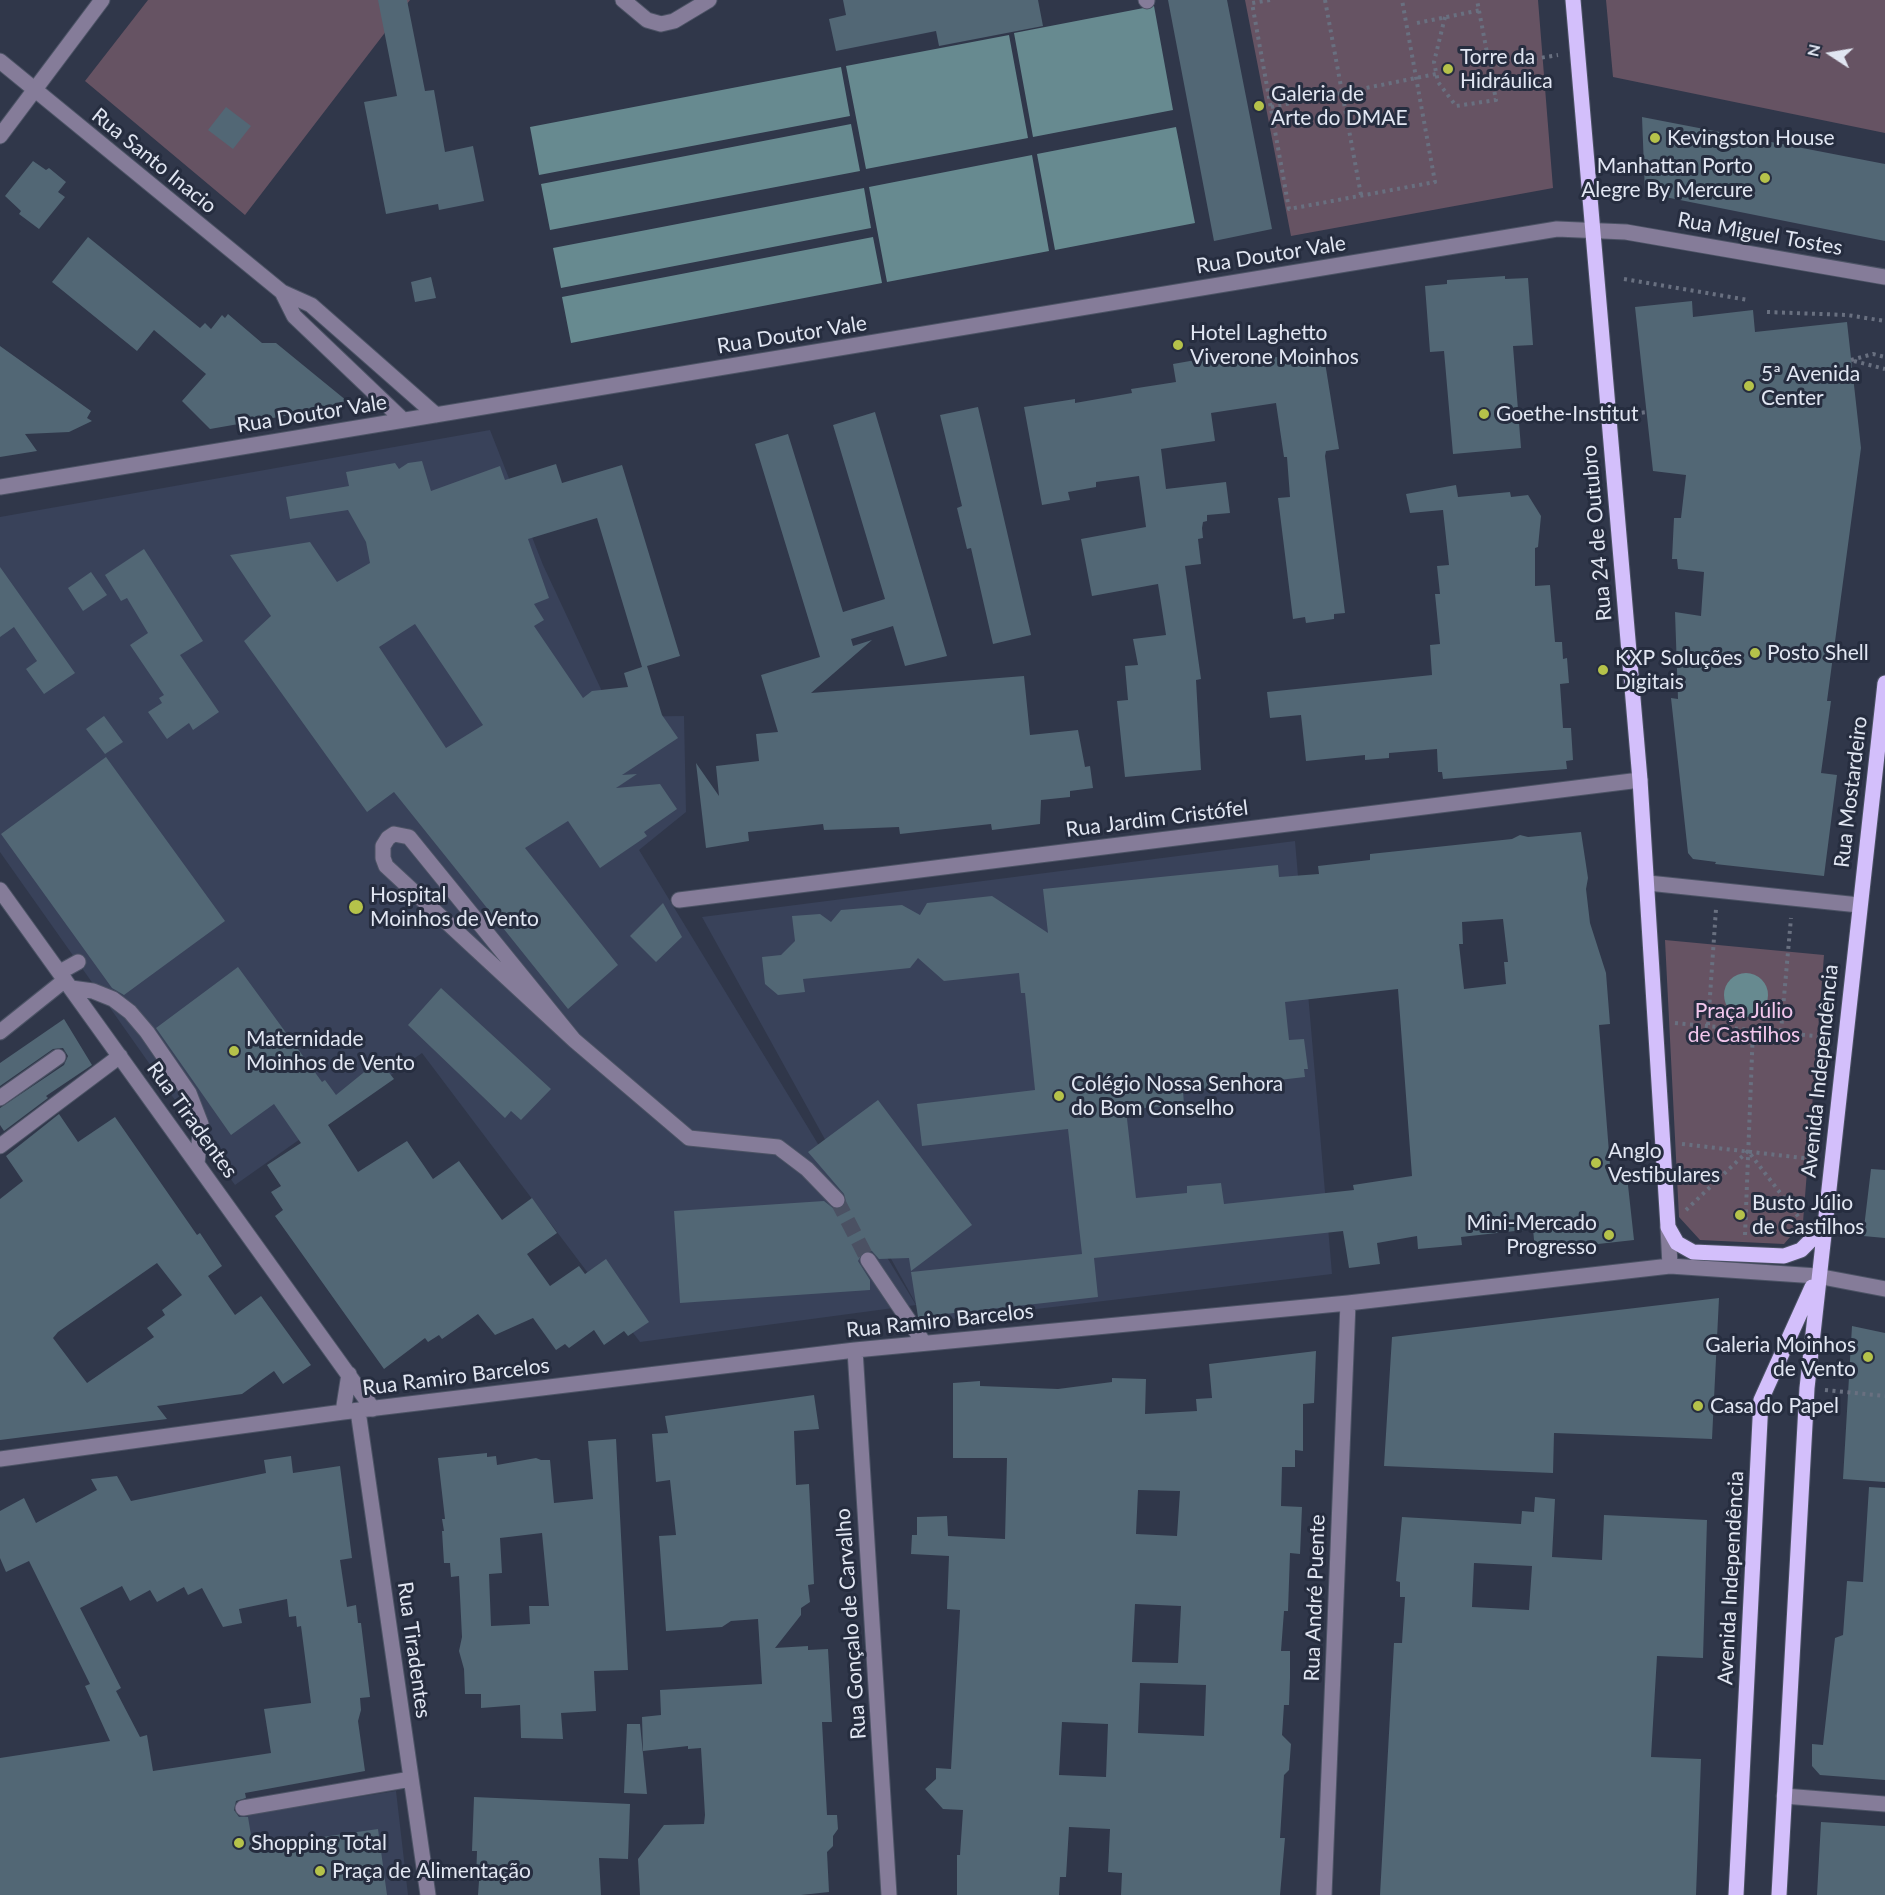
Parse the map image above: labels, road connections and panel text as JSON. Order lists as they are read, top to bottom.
{
  "streets": {
    "main road": ["Rua 24 de Outubro", "Rua Mostardeiro", "Avenida Independência"],
    "street": [
      "Rua Santo Inacio",
      "Rua Miguel Tostes",
      "Rua Doutor Vale",
      "Rua Jardim Cristófel",
      "Rua Tiradentes",
      "Rua Ramiro Barcelos",
      "Rua André Puente",
      "Rua Gonçalo de Carvalho"
    ]
  },
  "crossings": [
    ["Rua Santo Inacio", "Rua Doutor Vale"],
    ["Rua Miguel Tostes", "Rua Doutor Vale"],
    ["Rua Miguel Tostes", "Rua 24 de Outubro"],
    ["Rua Doutor Vale", "Rua 24 de Outubro"],
    ["Rua 24 de Outubro", "Rua Jardim Cristófel"],
    ["Rua Mostardeiro", "Avenida Independência"],
    ["Avenida Independência", "Rua Ramiro Barcelos"],
    ["Rua Tiradentes", "Rua Ramiro Barcelos"],
    ["Rua Ramiro Barcelos", "Rua André Puente"],
    ["Rua Ramiro Barcelos", "Rua Gonçalo de Carvalho"]
  ],
  "parks": ["Praça Júlio de Castilhos"],
  "places": [
    "Torre da Hidráulica",
    "Galeria de Arte do DMAE",
    "Kevingston House",
    "Manhattan Porto Alegre By Mercure",
    "Hotel Laghetto Viverone Moinhos",
    "5ª Avenida Center",
    "Goethe-Institut",
    "Posto Shell",
    "KXP Soluções Digitais",
    "Hospital Moinhos de Vento",
    "Maternidade Moinhos de Vento",
    "Colégio Nossa Senhora do Bom Conselho",
    "Anglo Vestibulares",
    "Busto Júlio de Castilhos",
    "Mini-Mercado Progresso",
    "Galeria Moinhos de Vento",
    "Casa do Papel",
    "Shopping Total",
    "Praça de Alimentação"
  ],
  "north": "left"
}
